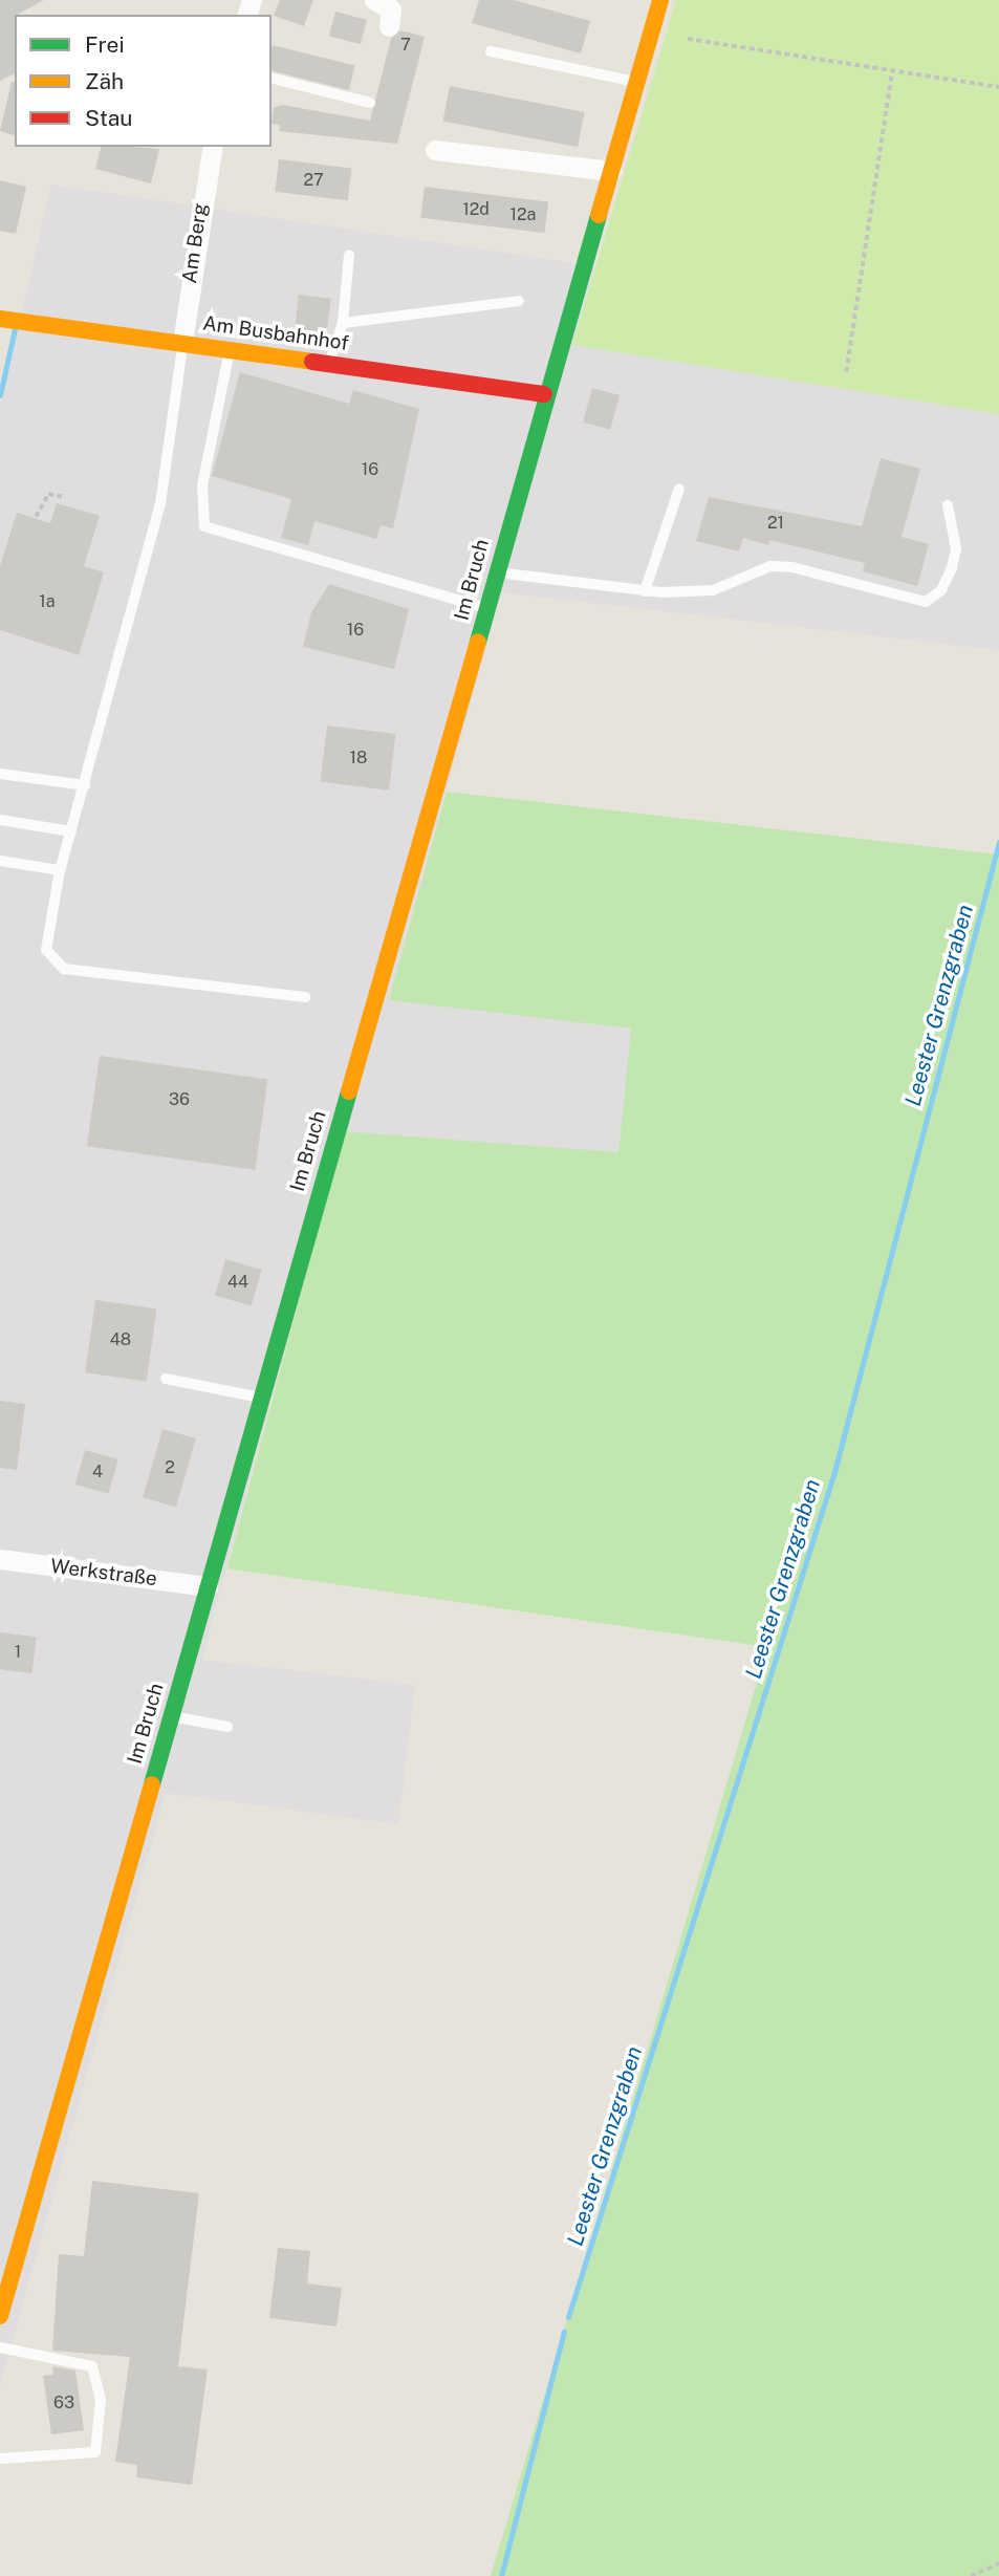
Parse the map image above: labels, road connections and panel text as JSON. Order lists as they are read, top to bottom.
{
  "streets": {
    "street": [
      "Am Berg",
      "Am Busbahnhof",
      "Im Bruch",
      "Werkstraße"
    ]
  },
  "crossings": [
    ["Am Berg", "Am Busbahnhof"],
    ["Am Busbahnhof", "Im Bruch"],
    ["Im Bruch", "Werkstraße"]
  ],
  "water": ["Leester Grenzgraben"],
  "house_numbers": [
    "7",
    "27",
    "12d",
    "12a",
    "16",
    "21",
    "1a",
    "16",
    "18",
    "36",
    "44",
    "48",
    "2",
    "4",
    "1",
    "63"
  ],
  "legend": ["Frei", "Zäh", "Stau"]
}
